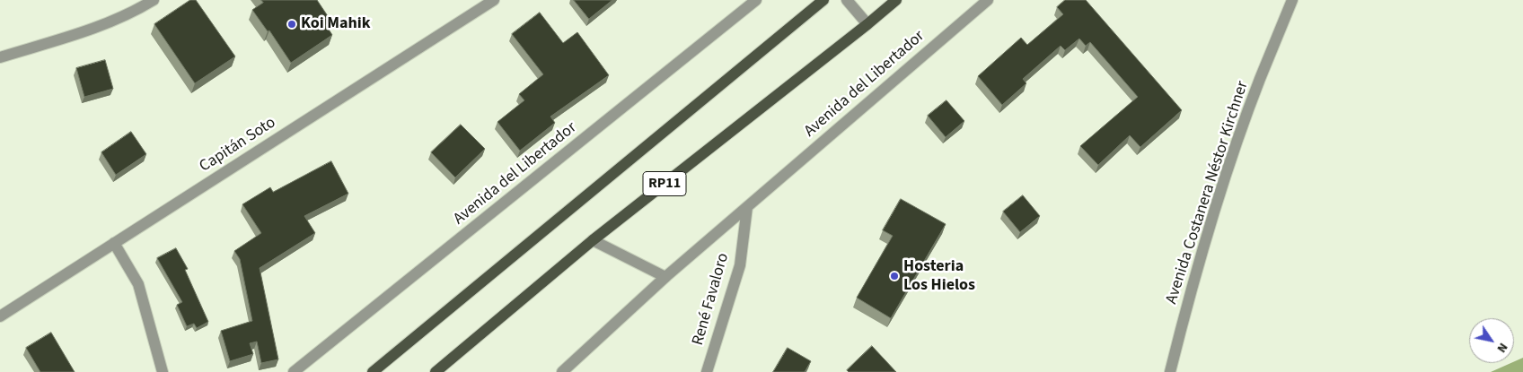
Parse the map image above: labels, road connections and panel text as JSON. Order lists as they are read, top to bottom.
{
  "streets": {
    "main road": ["RP11"],
    "street": [
      "Avenida del Libertador",
      "Capitán Soto",
      "Avenida Costanera Néstor Kirchner",
      "René Favaloro"
    ]
  },
  "crossings": [
    ["Avenida del Libertador", "René Favaloro"]
  ],
  "places": ["Koi Mahik", "Hosteria Los Hielos"],
  "north": "bottom right"
}
